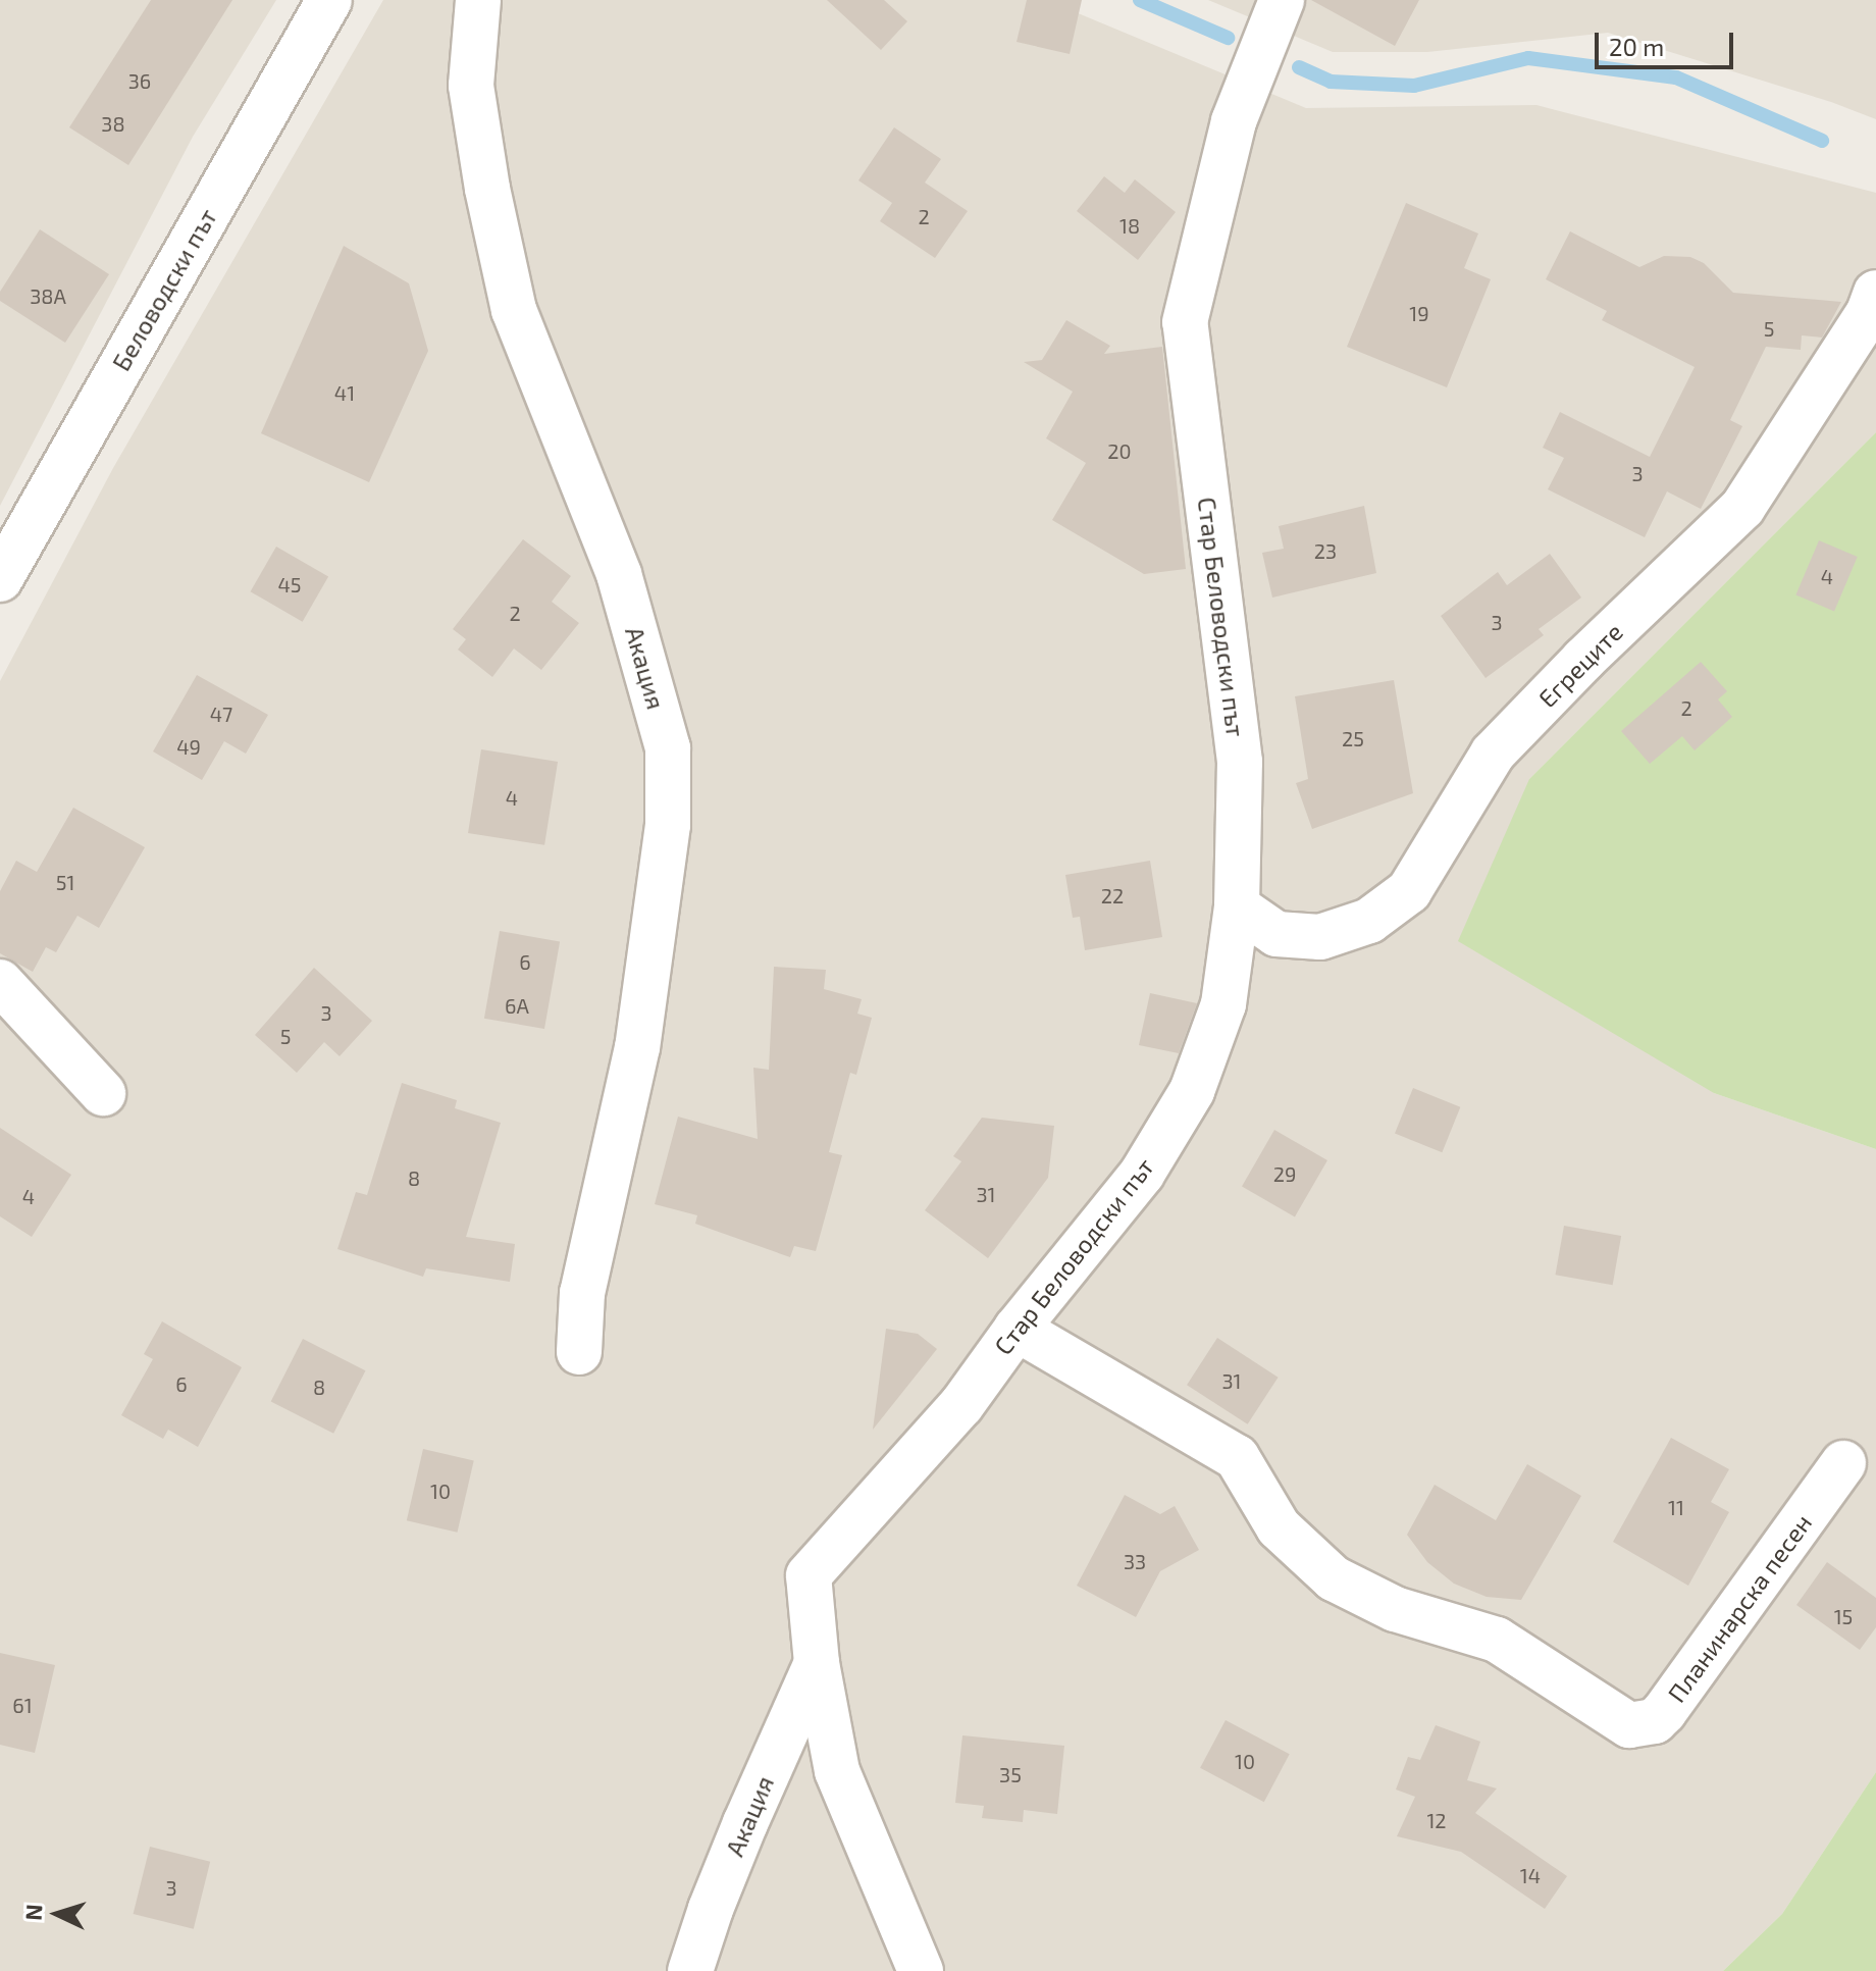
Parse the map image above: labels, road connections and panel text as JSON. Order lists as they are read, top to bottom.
{
  "streets": {
    "street": [
      "Беловодски път",
      "Стар Беловодски път",
      "Егреците",
      "Акация",
      "Планинарска песен"
    ]
  },
  "crossings": [
    ["Стар Беловодски път", "Егреците"],
    ["Стар Беловодски път", "Акация"],
    ["Стар Беловодски път", "Планинарска песен"]
  ],
  "house_numbers": [
    "36",
    "38",
    "2",
    "18",
    "38А",
    "19",
    "5",
    "41",
    "20",
    "3",
    "23",
    "4",
    "45",
    "2",
    "3",
    "2",
    "47",
    "25",
    "49",
    "4",
    "51",
    "22",
    "6",
    "6А",
    "3",
    "5",
    "29",
    "8",
    "31",
    "4",
    "31",
    "6",
    "8",
    "10",
    "11",
    "33",
    "15",
    "61",
    "10",
    "35",
    "12",
    "14",
    "3"
  ],
  "scale_bar": "20 m",
  "north": "left"
}
